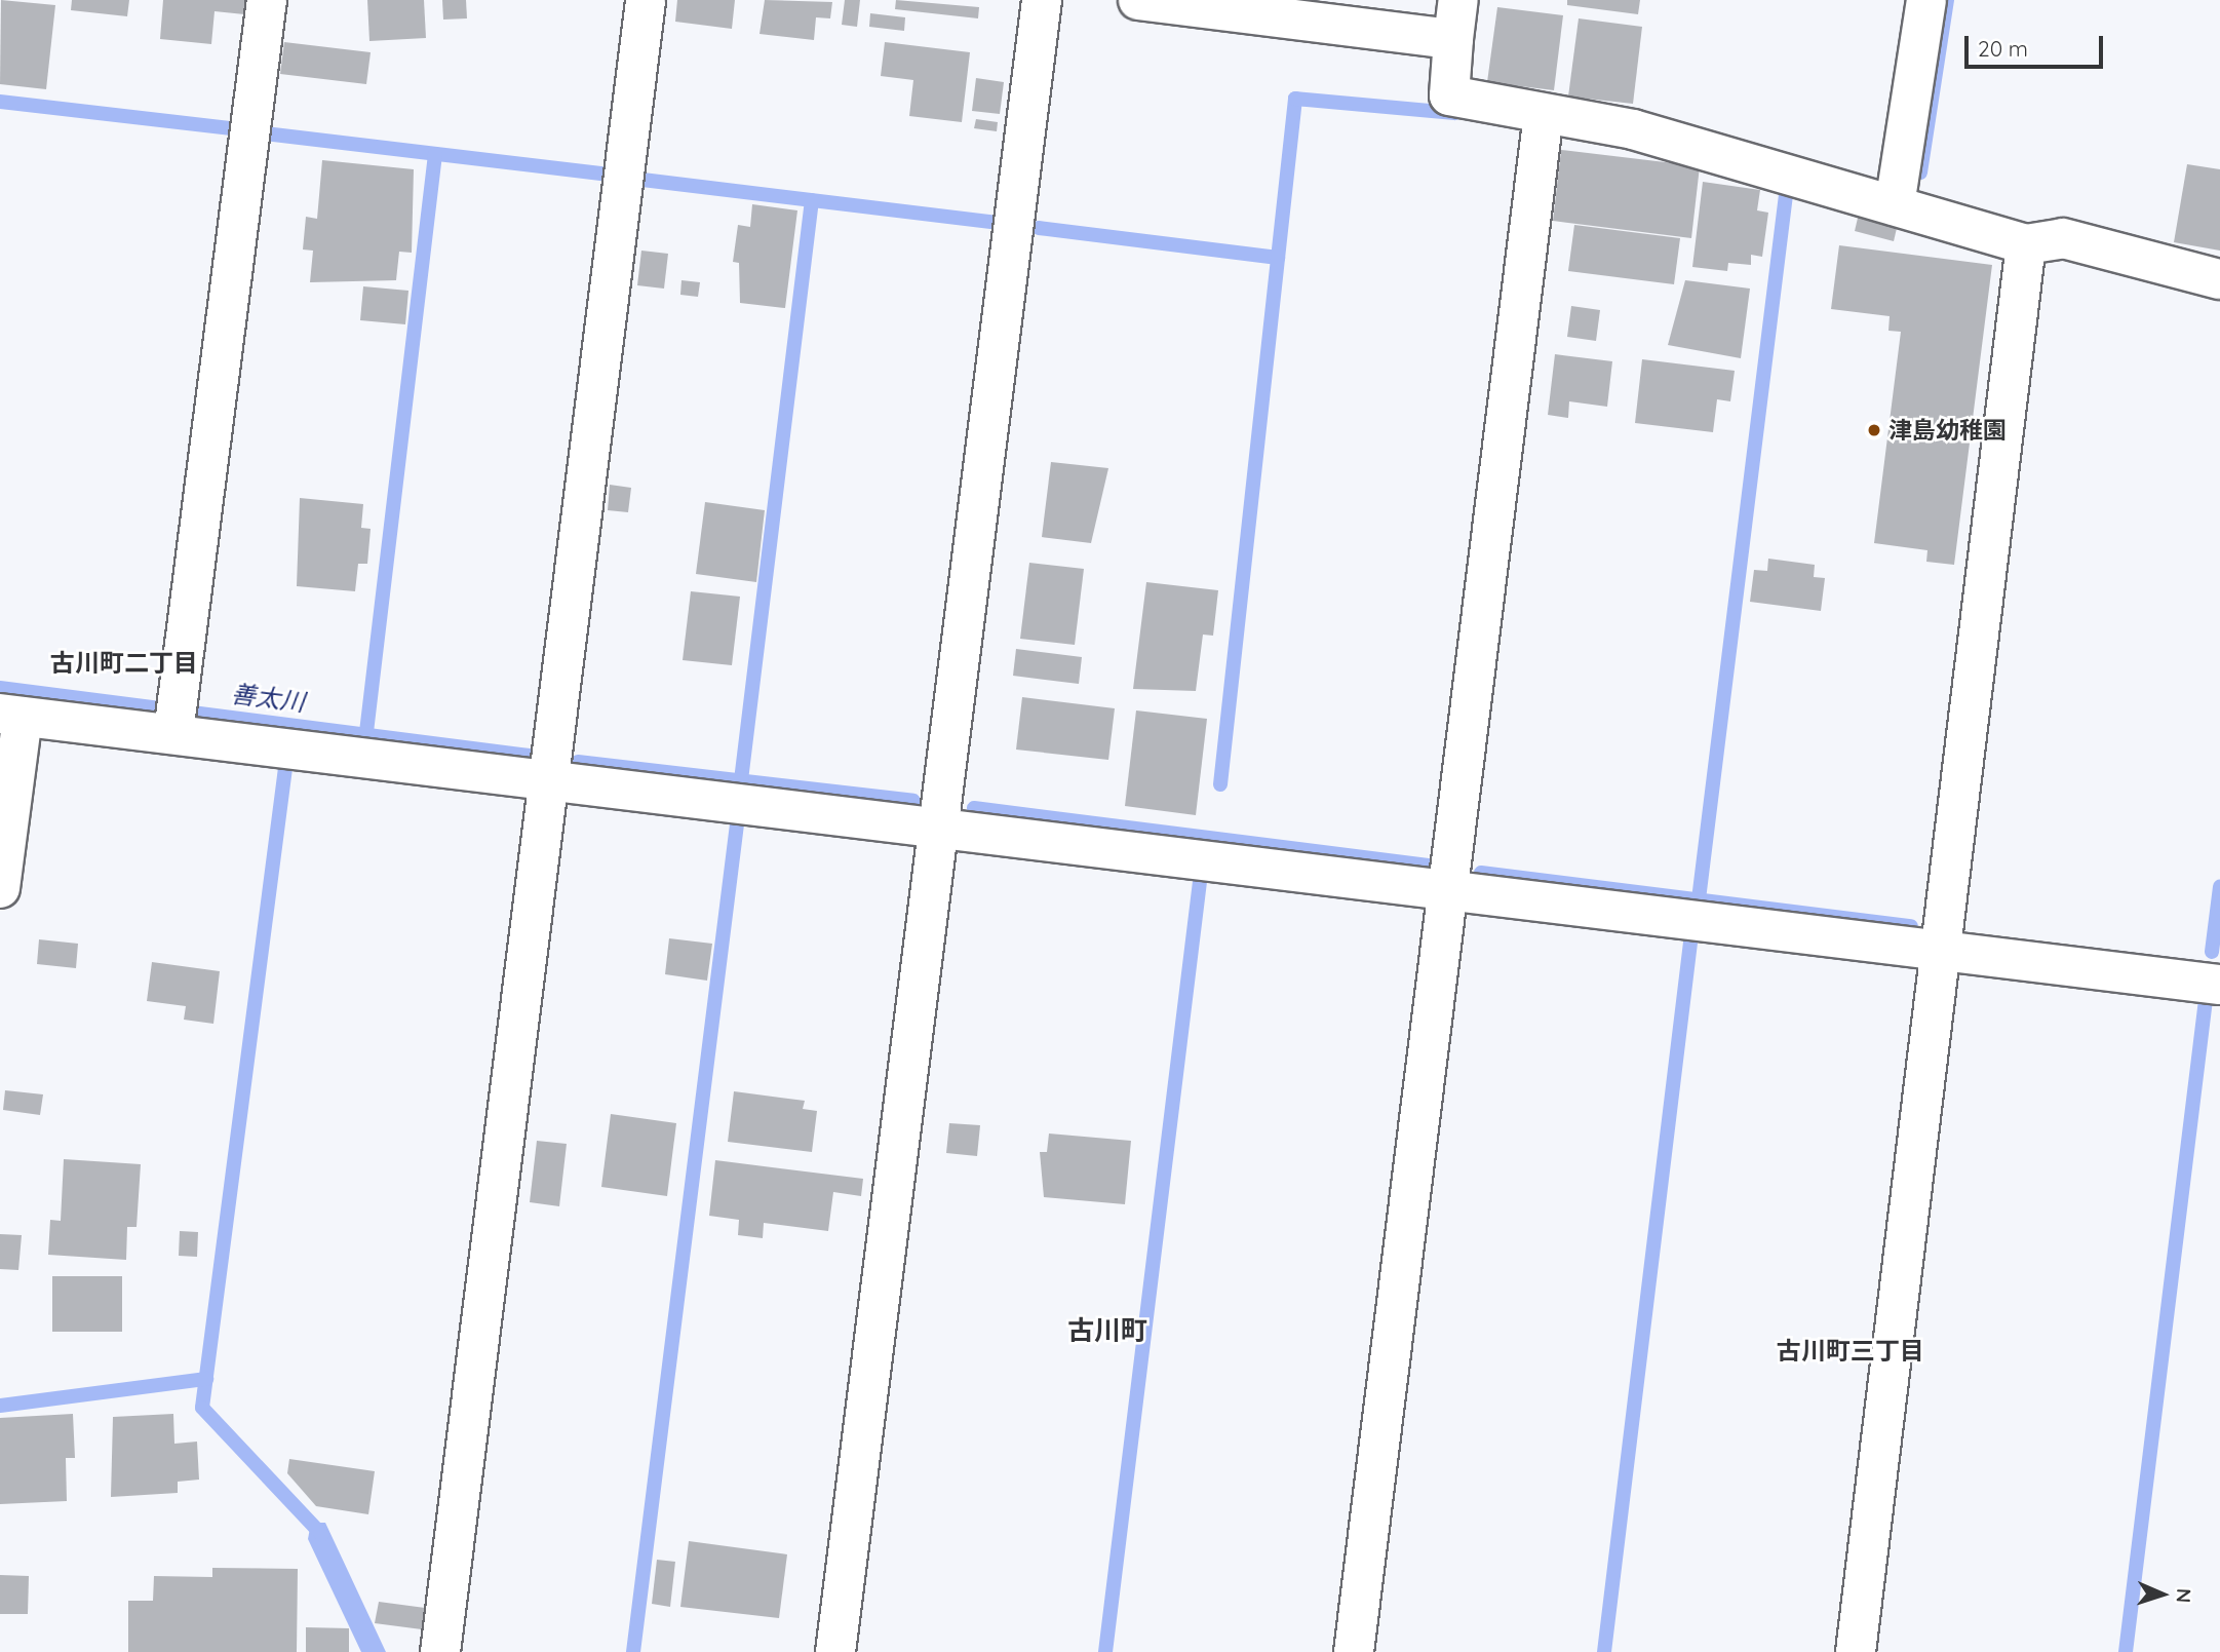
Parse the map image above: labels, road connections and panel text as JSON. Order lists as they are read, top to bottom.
{
  "districts": ["古川町二丁目", "古川町", "古川町三丁目"],
  "water": ["善太川"],
  "places": ["津島幼稚園"],
  "scale_bar": "20 m",
  "north": "right"
}
